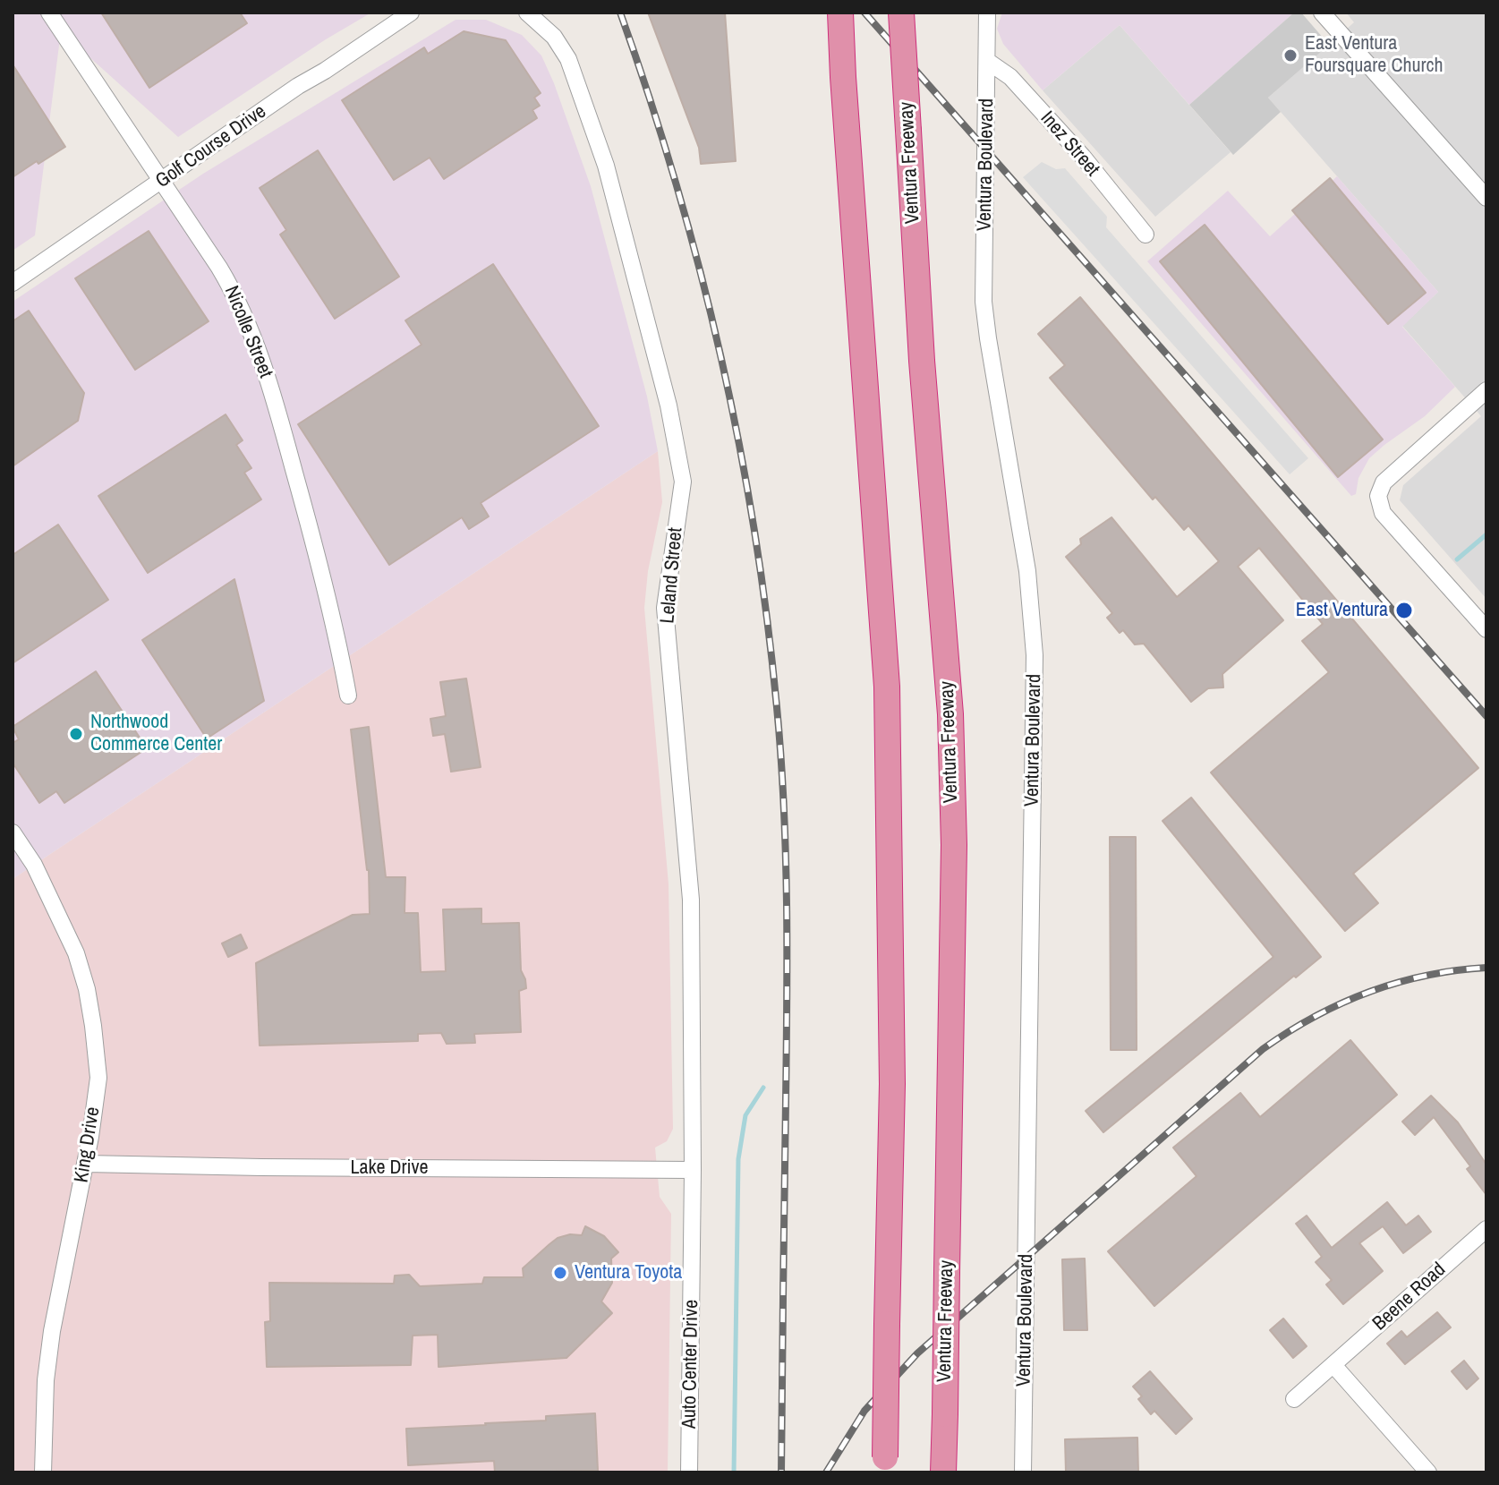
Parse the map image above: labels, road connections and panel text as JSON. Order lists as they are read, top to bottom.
{
  "streets": {
    "highway": ["Ventura Freeway"],
    "street": [
      "Inez Street",
      "Golf Course Drive",
      "Ventura Boulevard",
      "Nicolle Street",
      "Leland Street",
      "King Drive",
      "Lake Drive",
      "Beene Road",
      "Auto Center Drive"
    ]
  },
  "crossings": [
    ["Inez Street", "Ventura Boulevard"],
    ["Golf Course Drive", "Nicolle Street"],
    ["Leland Street", "Lake Drive"],
    ["Leland Street", "Auto Center Drive"],
    ["King Drive", "Lake Drive"],
    ["Lake Drive", "Auto Center Drive"]
  ],
  "places": [
    "East Ventura Foursquare Church",
    "East Ventura",
    "Northwood Commerce Center",
    "Ventura Toyota"
  ]
}
